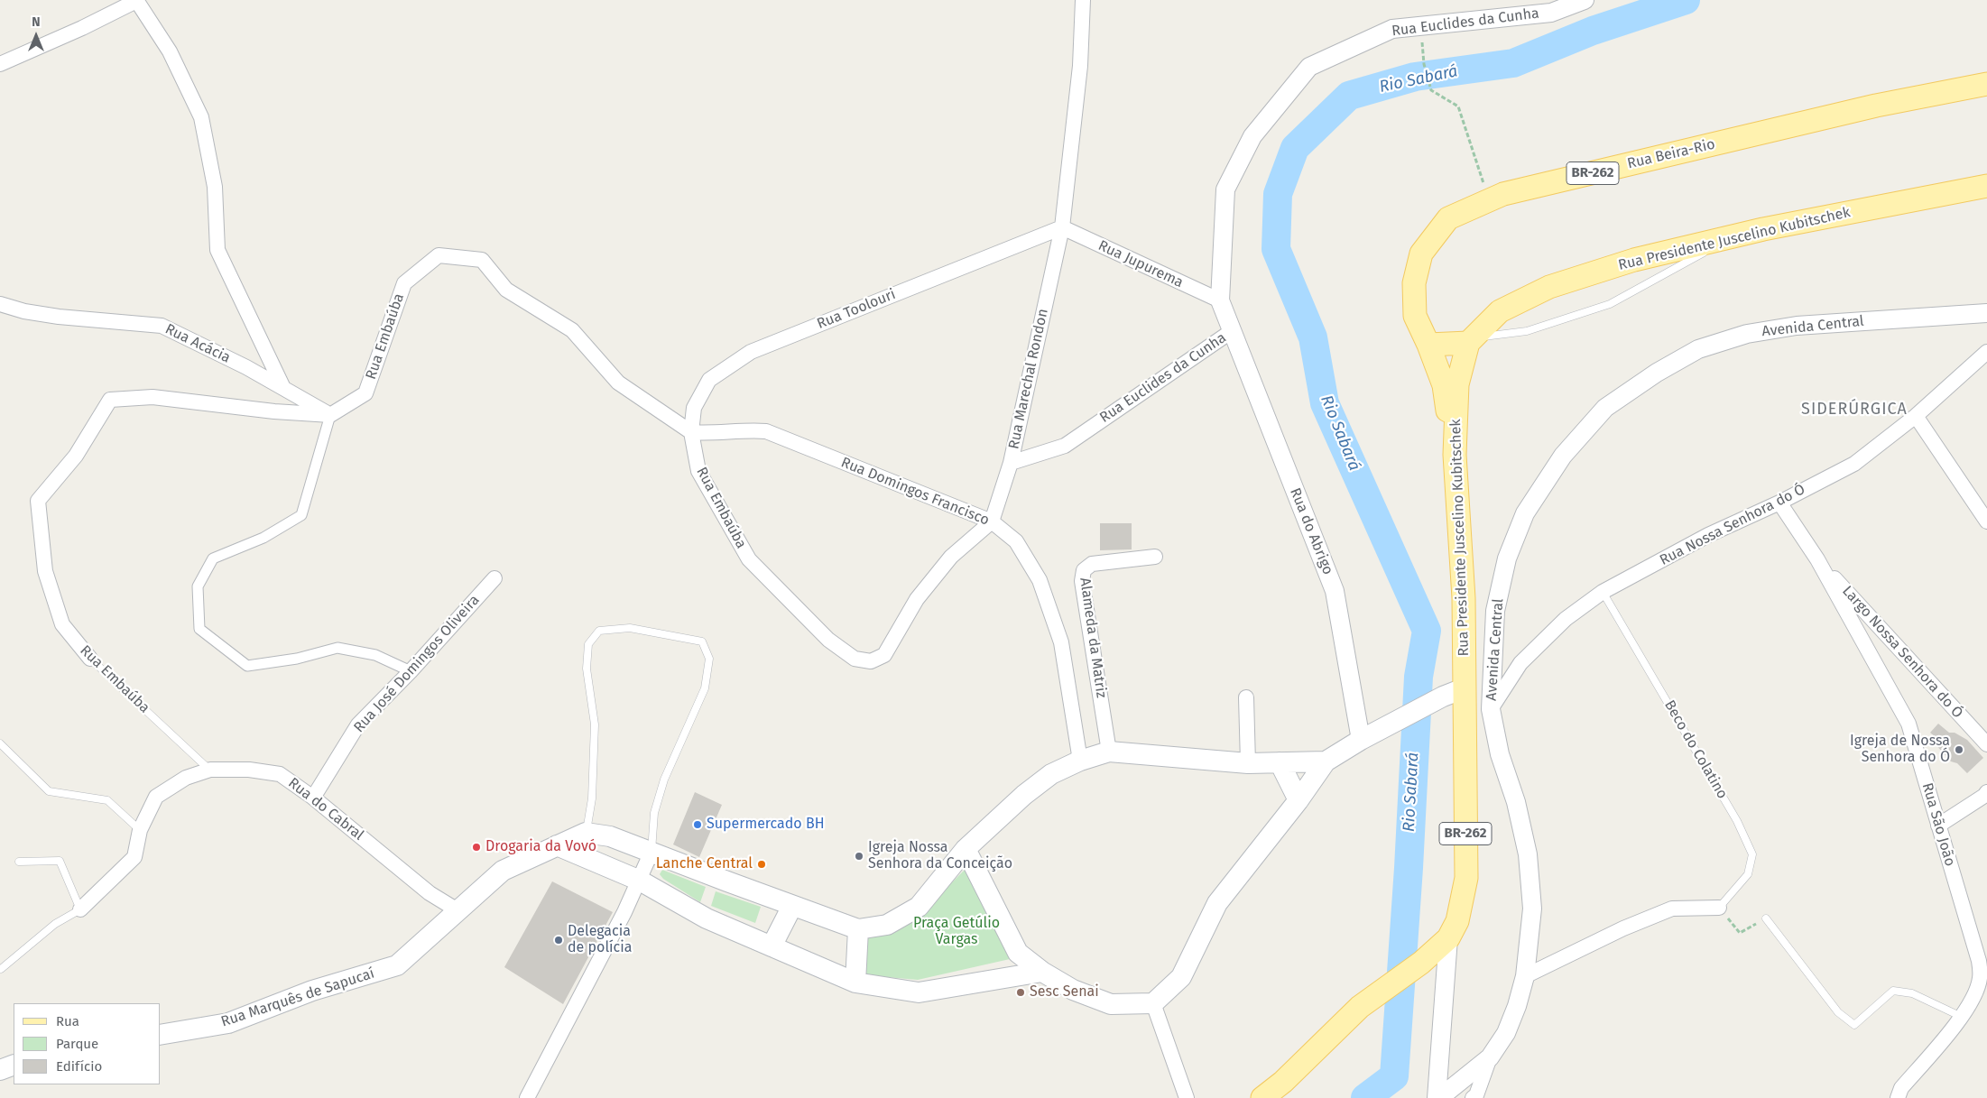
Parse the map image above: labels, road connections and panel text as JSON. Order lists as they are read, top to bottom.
{
  "streets": {
    "main road": [
      "Rua Beira-Rio",
      "BR-262",
      "Rua Presidente Juscelino Kubitschek",
      "Rua Marquês de Sapucaí"
    ],
    "street": [
      "Rua Euclides da Cunha",
      "Rua Jupurema",
      "Rua Toolouri",
      "Avenida Central",
      "Rua Embaúba",
      "Rua Acácia",
      "Rua Marechal Rondon",
      "Rua Domingos Francisco",
      "Rua Nossa Senhora do Ó",
      "Rua do Abrigo",
      "Alameda da Matriz",
      "Largo Nossa Senhora do Ó",
      "Rua José Domingos Oliveira",
      "Rua do Cabral",
      "Rua São João"
    ],
    "lane": ["Beco do Colatino"]
  },
  "crossings": [
    ["Rua Euclides da Cunha", "Rua Jupurema"],
    ["Rua Euclides da Cunha", "Rua Marechal Rondon"],
    ["Rua Euclides da Cunha", "Rua do Abrigo"],
    ["Rua Beira-Rio", "Rua Presidente Juscelino Kubitschek"],
    ["BR-262", "Rua Presidente Juscelino Kubitschek"],
    ["Rua Jupurema", "Rua Toolouri"],
    ["Rua Jupurema", "Rua Marechal Rondon"],
    ["Rua Toolouri", "Rua Embaúba"],
    ["Rua Toolouri", "Rua Marechal Rondon"],
    ["Rua Toolouri", "Rua Domingos Francisco"],
    ["Avenida Central", "Rua Nossa Senhora do Ó"],
    ["Rua Embaúba", "Rua Acácia"],
    ["Rua Embaúba", "Rua Marechal Rondon"],
    ["Rua Embaúba", "Rua Domingos Francisco"],
    ["Rua Embaúba", "Rua do Cabral"],
    ["Rua Marechal Rondon", "Rua Domingos Francisco"],
    ["Rua Nossa Senhora do Ó", "Beco do Colatino"],
    ["Rua Nossa Senhora do Ó", "Rua São João"],
    ["Largo Nossa Senhora do Ó", "Rua São João"],
    ["Rua José Domingos Oliveira", "Rua do Cabral"],
    ["Rua do Cabral", "Rua Marquês de Sapucaí"]
  ],
  "districts": ["SIDERÚRGICA"],
  "water": ["Rio Sabará"],
  "parks": ["Praça Getúlio Vargas"],
  "places": [
    "Igreja de Nossa Senhora do Ó",
    "Supermercado BH",
    "Drogaria da Vovó",
    "Igreja Nossa Senhora da Conceição",
    "Lanche Central",
    "Delegacia de polícia",
    "Sesc Senai"
  ],
  "legend": ["Rua", "Parque", "Edifício"],
  "north": "top"
}
